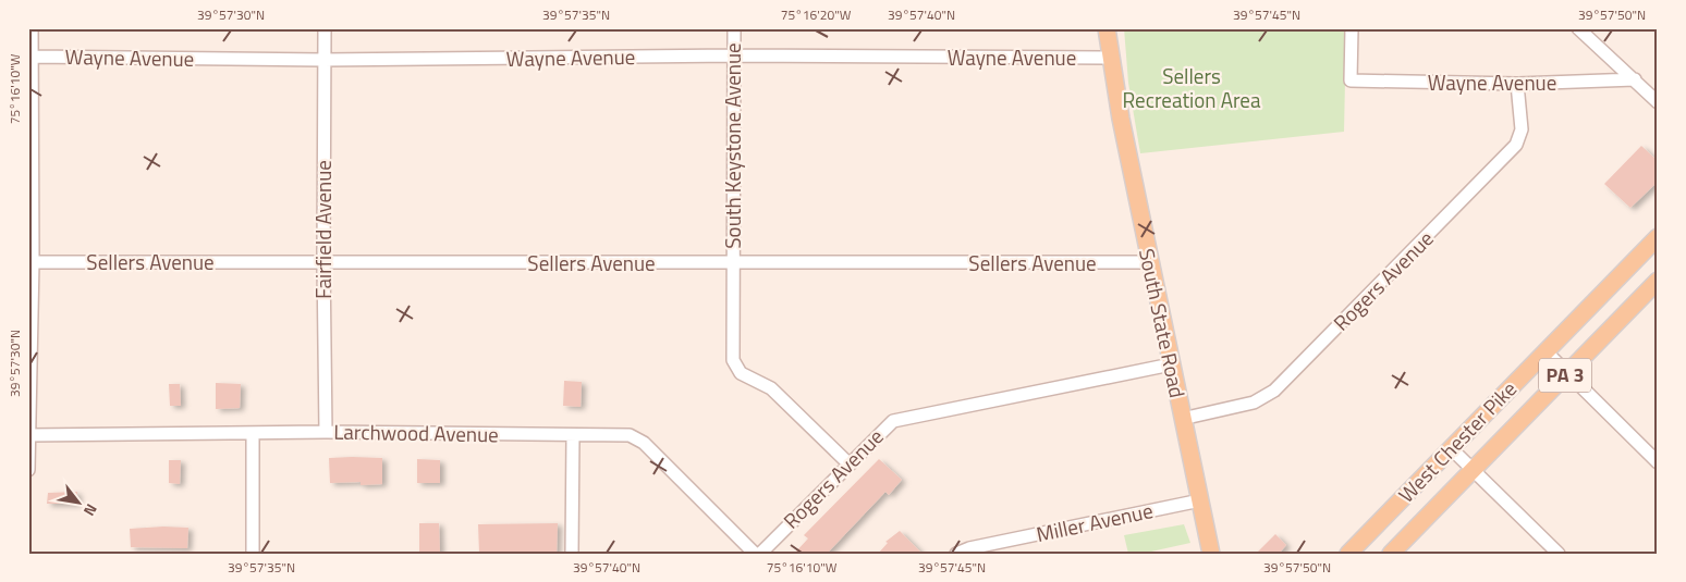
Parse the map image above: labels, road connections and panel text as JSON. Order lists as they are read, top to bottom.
{
  "streets": {
    "main road": ["South State Road", "PA 3", "West Chester Pike"],
    "street": [
      "Wayne Avenue",
      "South Keystone Avenue",
      "Fairfield Avenue",
      "Sellers Avenue",
      "Rogers Avenue",
      "Larchwood Avenue",
      "Miller Avenue"
    ]
  },
  "crossings": [
    ["Wayne Avenue", "South Keystone Avenue"],
    ["Wayne Avenue", "Fairfield Avenue"],
    ["Wayne Avenue", "Rogers Avenue"],
    ["Wayne Avenue", "South State Road"],
    ["South Keystone Avenue", "Sellers Avenue"],
    ["South Keystone Avenue", "Rogers Avenue"],
    ["Fairfield Avenue", "Sellers Avenue"],
    ["Fairfield Avenue", "Larchwood Avenue"],
    ["Sellers Avenue", "South State Road"],
    ["Rogers Avenue", "South State Road"],
    ["South State Road", "Miller Avenue"]
  ],
  "parks": ["Sellers Recreation Area"],
  "north": "bottom right",
  "coordinates": [
    "39°57'30\"N",
    "39°57'35\"N",
    "75°16'20\"W",
    "39°57'40\"N",
    "39°57'45\"N",
    "39°57'50\"N",
    "75°16'10\"W"
  ]
}
